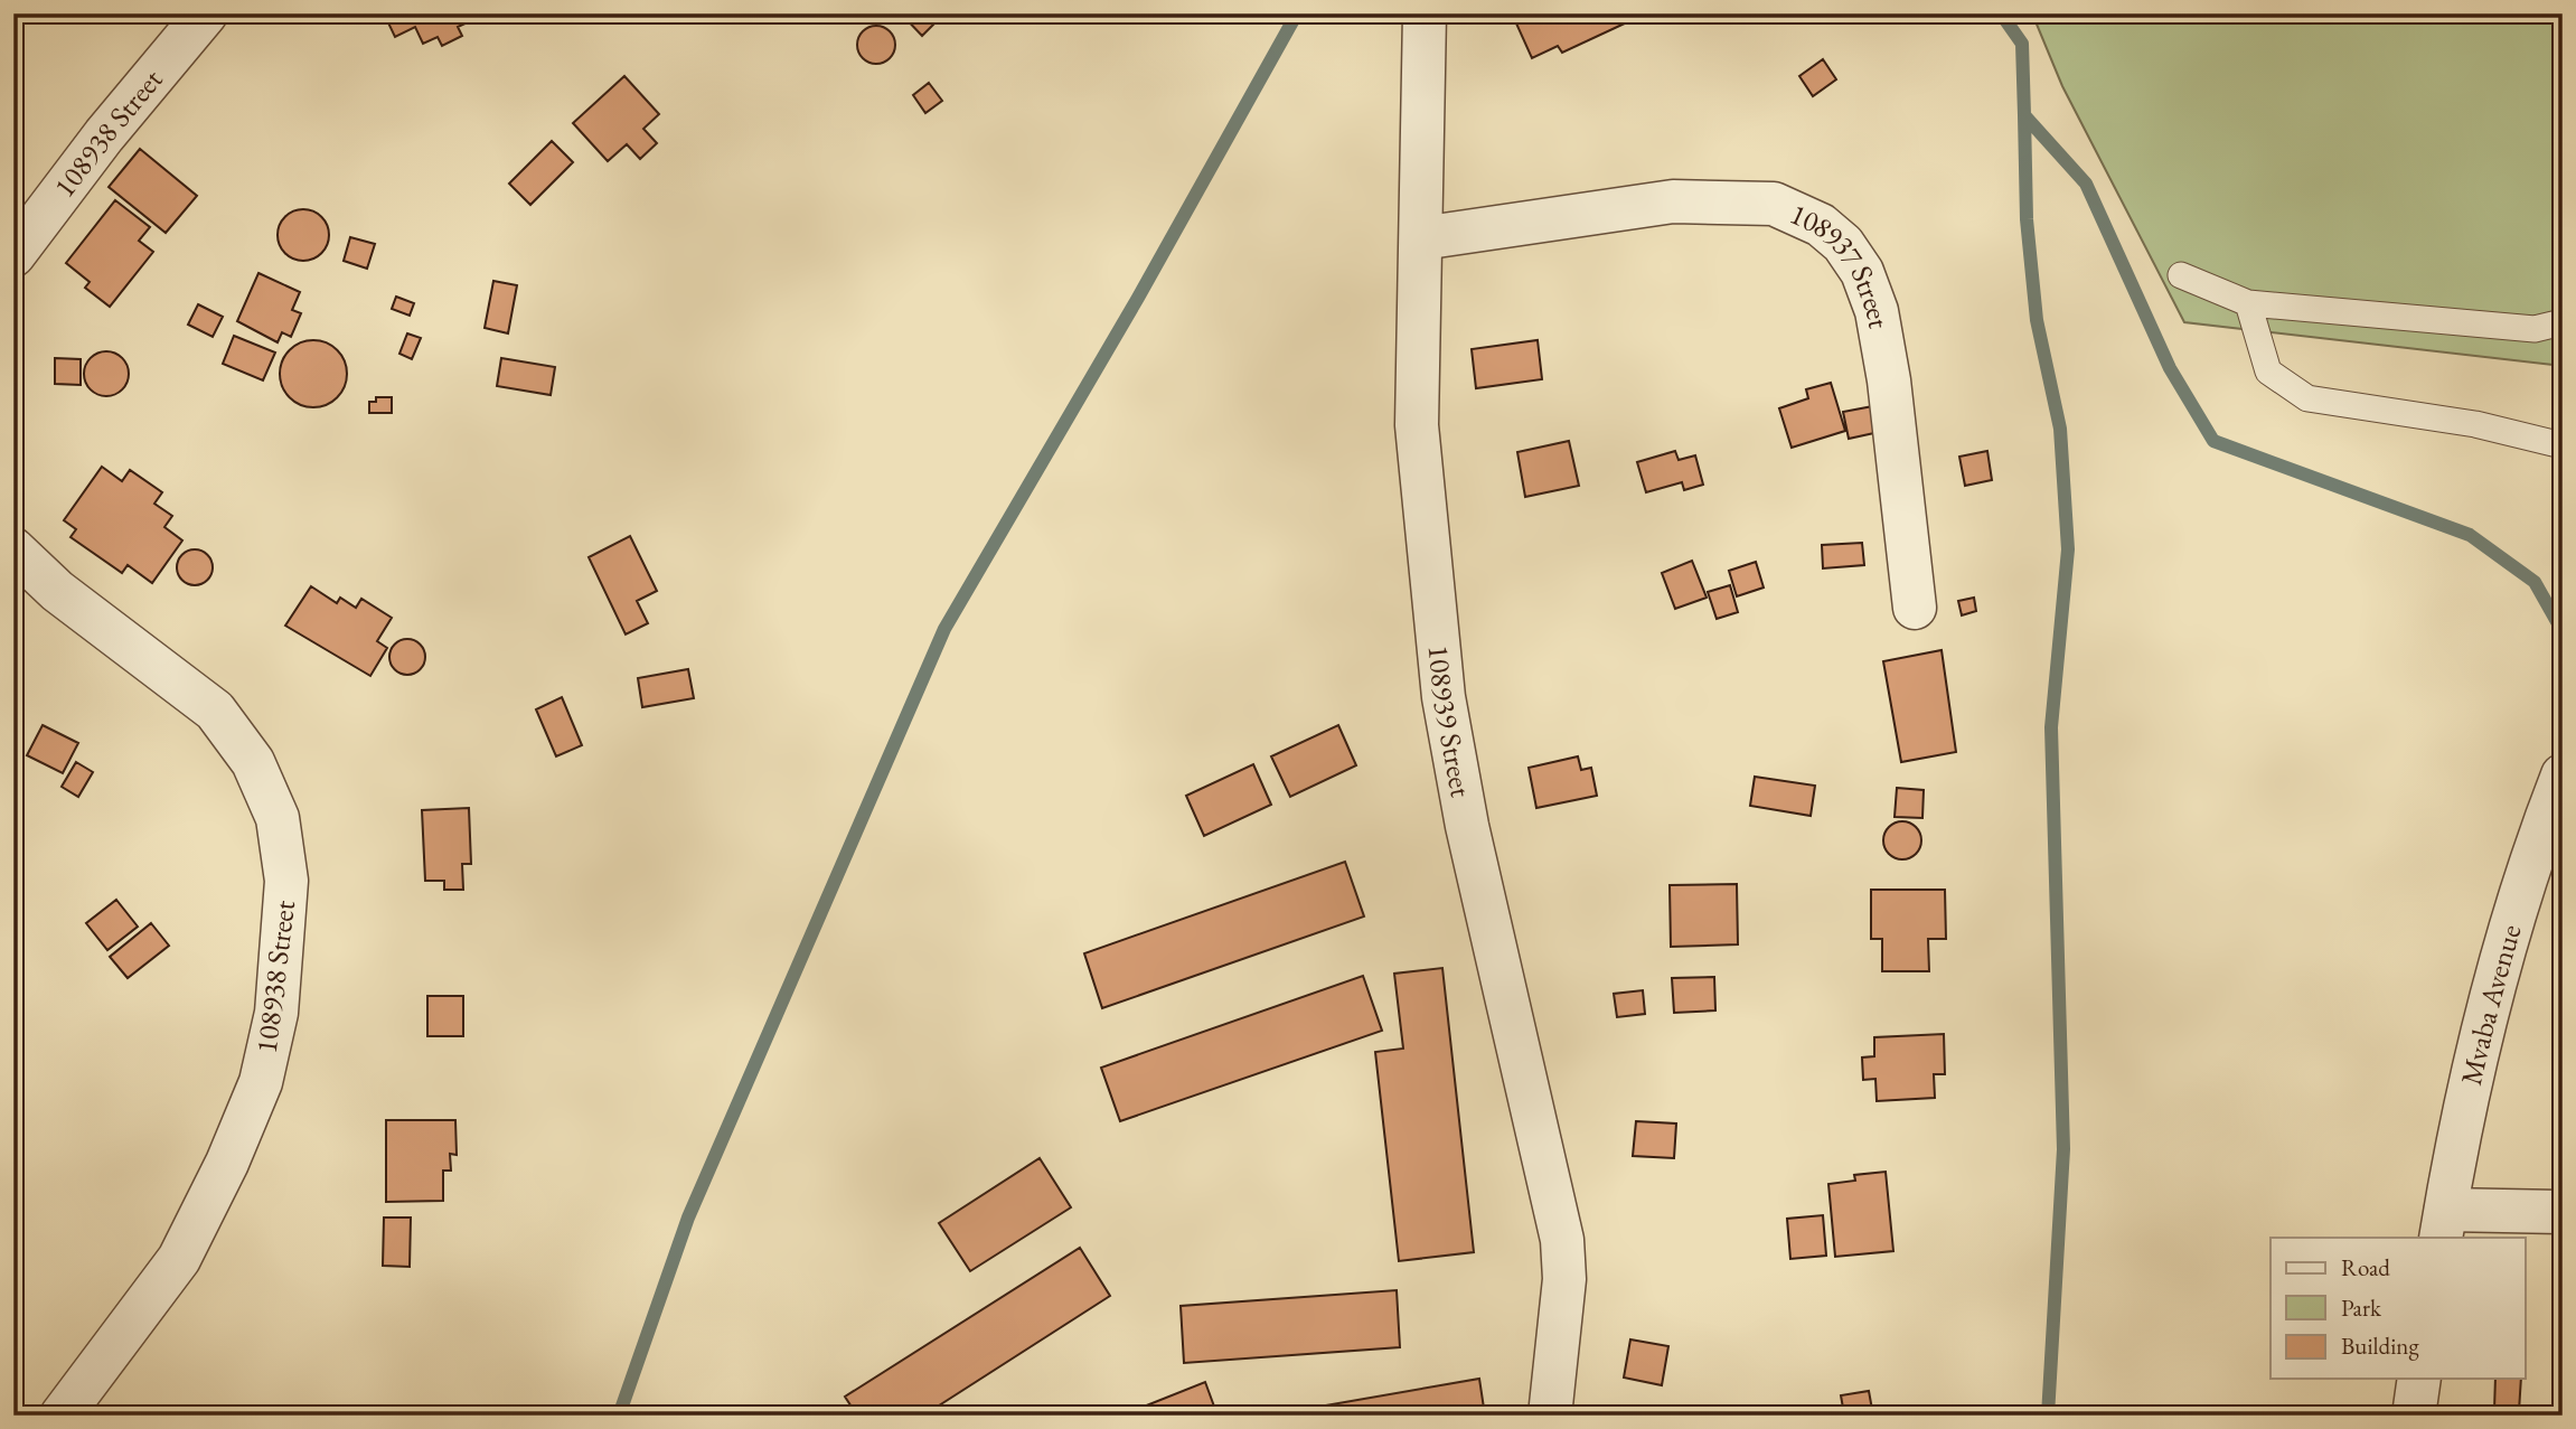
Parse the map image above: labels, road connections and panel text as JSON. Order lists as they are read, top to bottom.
{
  "streets": {
    "street": [
      "108938 Street",
      "108937 Street",
      "108939 Street",
      "Mvaba Avenue"
    ]
  },
  "crossings": [
    ["108937 Street", "108939 Street"]
  ],
  "legend": ["Road", "Park", "Building"]
}
